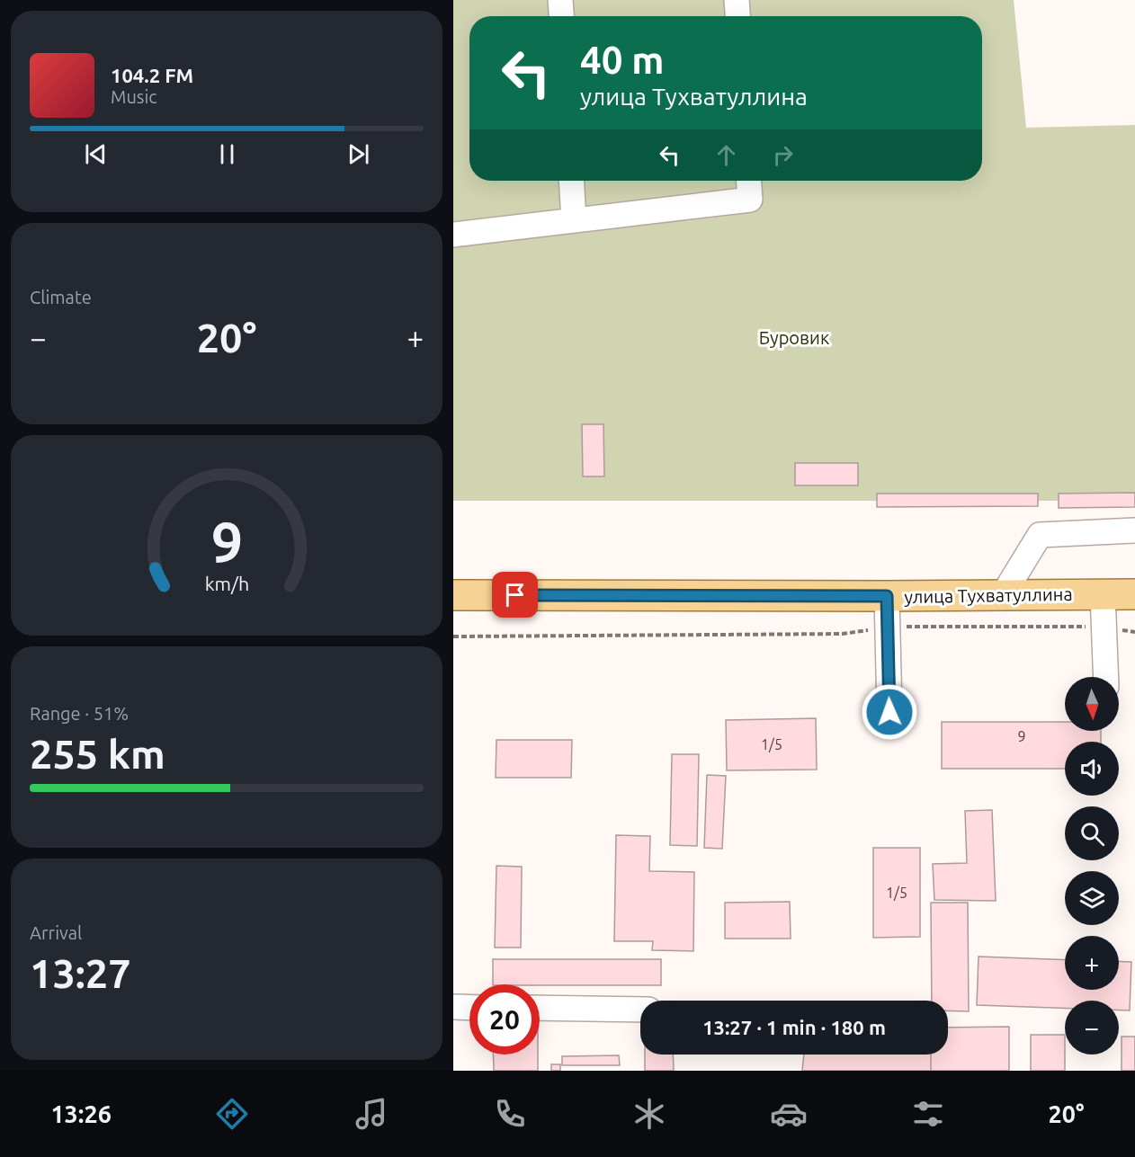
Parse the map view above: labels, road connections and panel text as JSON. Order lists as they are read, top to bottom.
{
  "streets": {
    "main road": ["улица Тухватуллина"]
  },
  "parks": ["Буровик"],
  "house_numbers": ["9", "1/5", "1/5"],
  "north": "bottom",
  "page": {
    "turn": ["40 m", "улица Тухватуллина"],
    "song": ["104.2 FM", "Music"],
    "tile": [
      "Climate",
      ["Range · 51%", "255 km"],
      ["Arrival", "13:27"]
    ],
    "heat": ["−", "20°", "+"],
    "map_buttons": ["+", "−"],
    "limit": "20",
    "trip": "13:27 · 1 min · 180 m",
    "tabs": ["13:26", "20°"],
    "gauge": ["9", "km/h"]
  }
}
